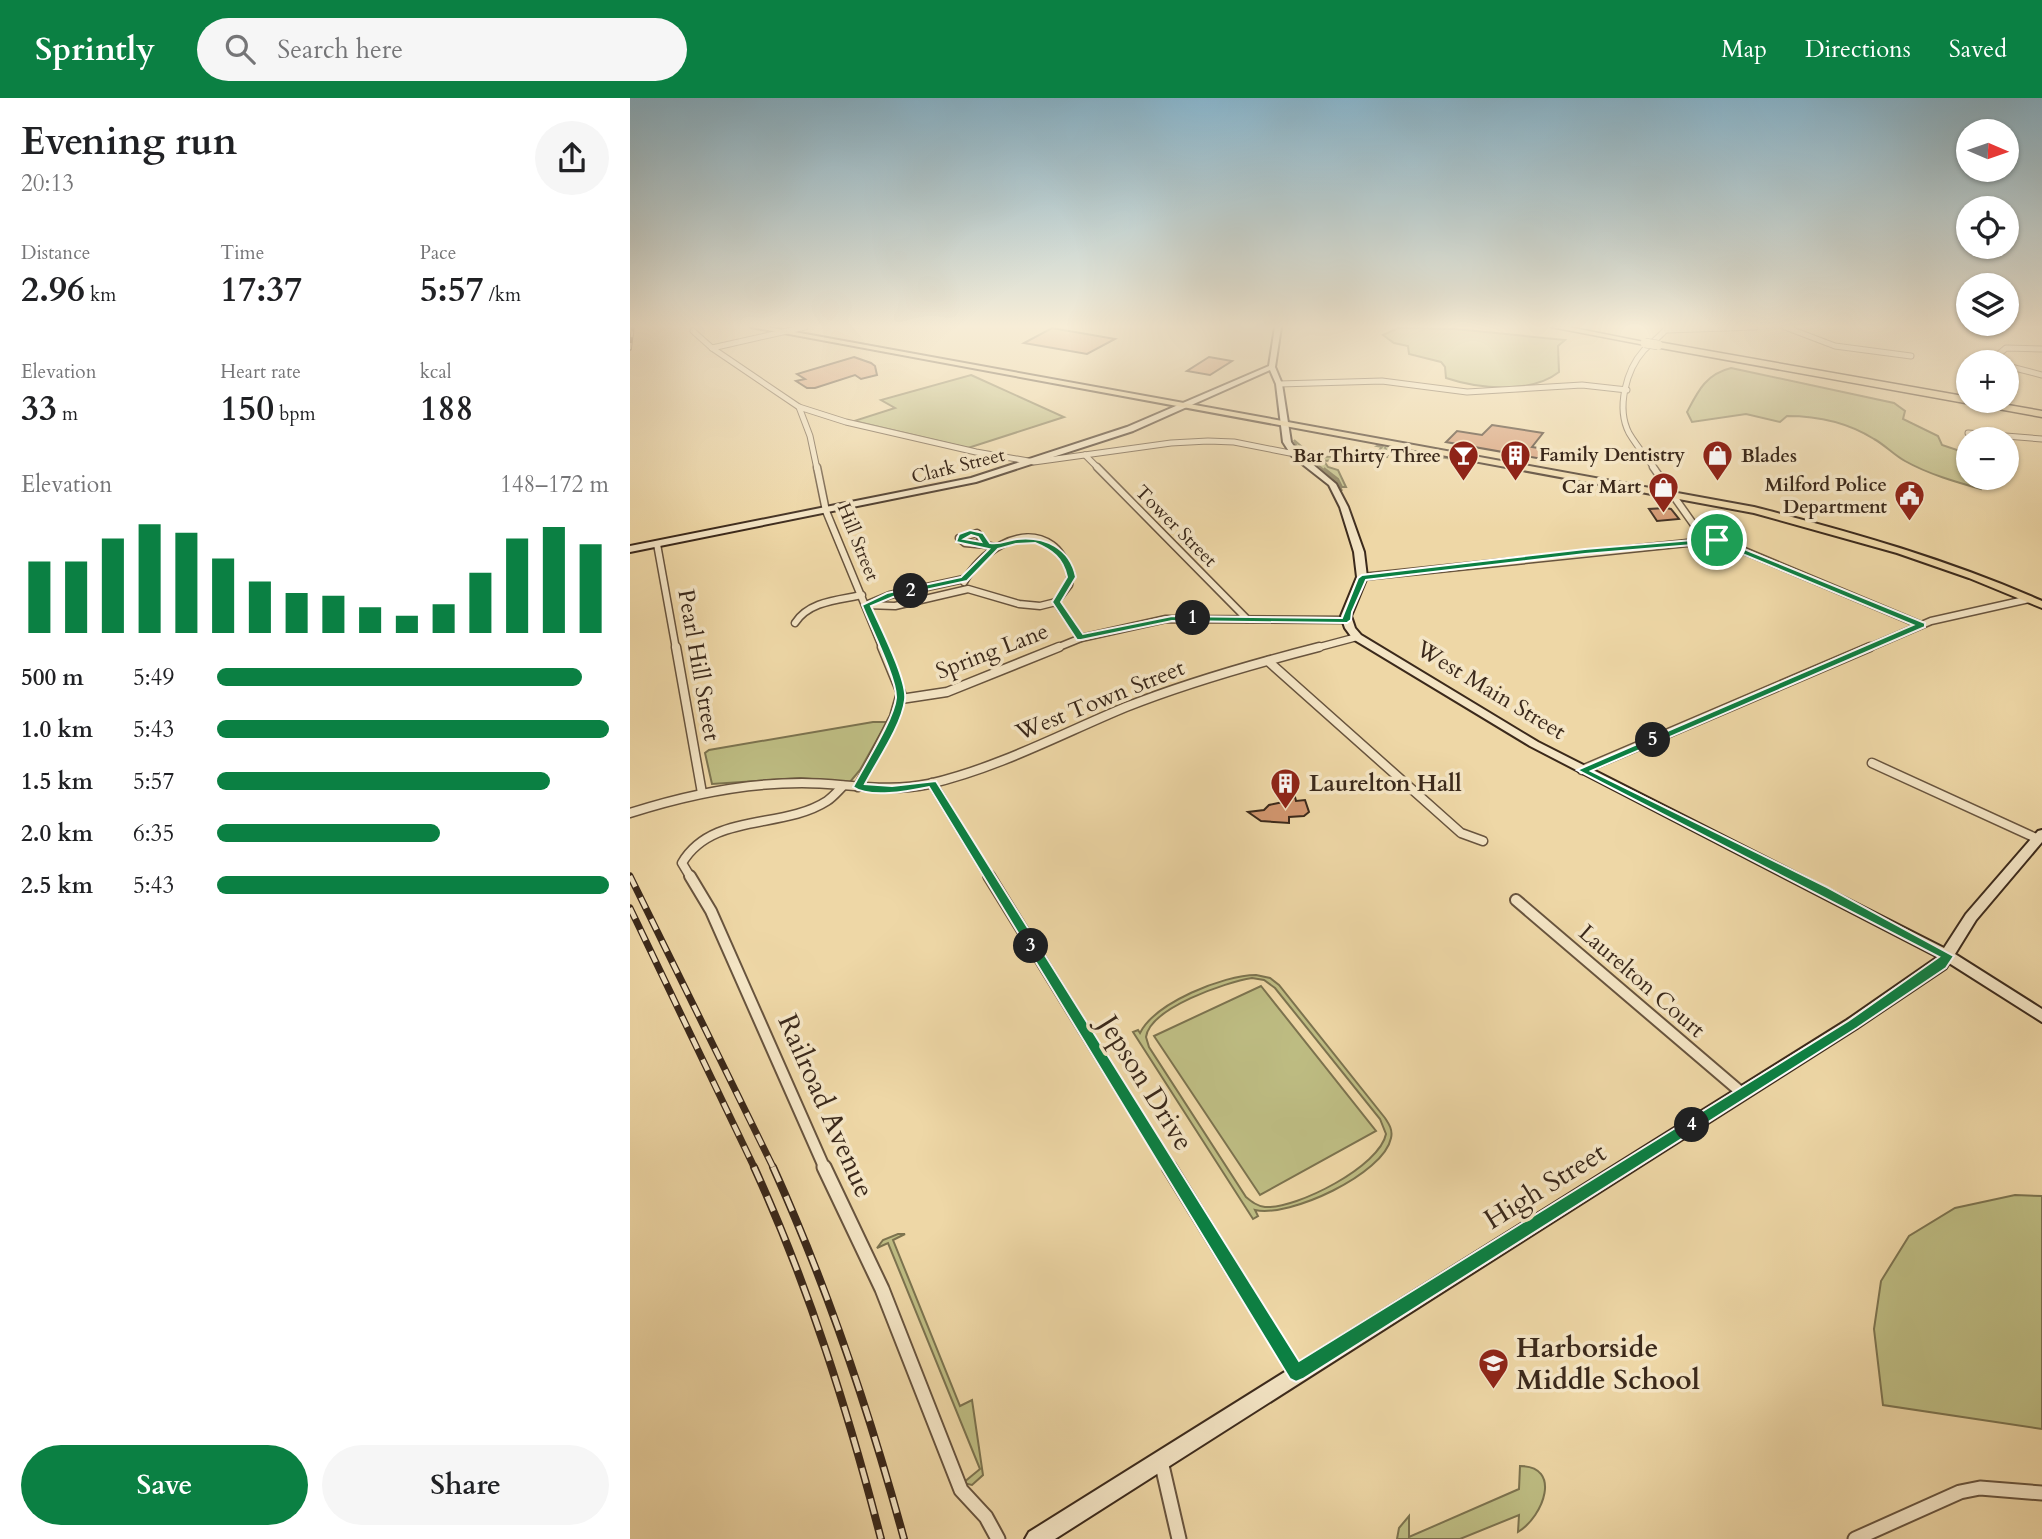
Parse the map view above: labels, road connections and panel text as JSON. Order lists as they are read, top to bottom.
{
  "streets": {
    "main road": ["Clark Street", "West Main Street", "High Street"],
    "street": [
      "Tower Street",
      "Hill Street",
      "Spring Lane",
      "Pearl Hill Street",
      "West Town Street",
      "Laurelton Court",
      "Jepson Drive",
      "Railroad Avenue"
    ]
  },
  "crossings": [
    ["Clark Street", "Tower Street"],
    ["Clark Street", "Hill Street"],
    ["Clark Street", "Pearl Hill Street"],
    ["Tower Street", "Spring Lane"],
    ["Hill Street", "Spring Lane"],
    ["Spring Lane", "West Main Street"],
    ["Pearl Hill Street", "West Town Street"],
    ["West Main Street", "West Town Street"],
    ["West Main Street", "High Street"],
    ["West Town Street", "Jepson Drive"],
    ["West Town Street", "Railroad Avenue"],
    ["Laurelton Court", "High Street"],
    ["Jepson Drive", "High Street"]
  ],
  "places": {
    "building": ["Family Dentistry", "Laurelton Hall"],
    "bar": ["Bar Thirty Three"],
    "shop": ["Blades", "Car Mart"],
    "public building": ["Milford Police Department"],
    "school or university": ["Harborside Middle School"]
  },
  "north": "right",
  "page": {
    "header": "Sprintly",
    "search": "Search here",
    "nav": ["Map", "Directions", "Saved"],
    "heading": ["Evening run", "20:13"],
    "map_buttons": ["+", "−"],
    "stats": [
      ["Distance", "2.96 km"],
      ["Time", "17:37"],
      ["Pace", "5:57 /km"],
      ["Elevation", "33 m"],
      ["Heart rate", "150 bpm"],
      ["kcal", "188"]
    ],
    "chart": ["Elevation", "148–172 m"],
    "pins": [
      "2",
      "1",
      "5",
      "3",
      "4"
    ],
    "list": [
      {
        "name": "500 m",
        "note": "5:49"
      },
      {
        "name": "1.0 km",
        "note": "5:43"
      },
      {
        "name": "1.5 km",
        "note": "5:57"
      },
      {
        "name": "2.0 km",
        "note": "6:35"
      },
      {
        "name": "2.5 km",
        "note": "5:43"
      }
    ],
    "buttons": ["Save", "Share"]
  }
}
